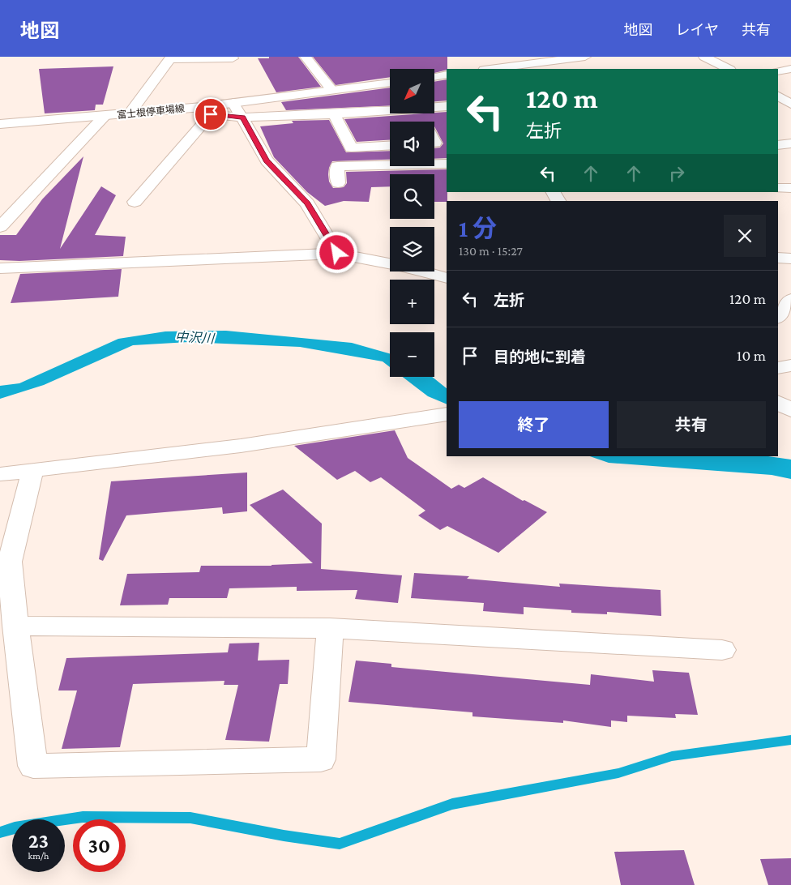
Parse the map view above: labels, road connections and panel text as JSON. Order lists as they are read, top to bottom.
{
  "streets": {
    "street": ["富士根停車場線"]
  },
  "water": ["中沢川"],
  "north": "bottom left",
  "page": {
    "header": "地図",
    "nav": ["地図", "レイヤ", "共有"],
    "map_buttons": ["+", "−"],
    "turn": ["120 m", "左折"],
    "heading": ["1 分", "130 m · 15:27"],
    "list": [
      {
        "name": "左折",
        "value": "120 m"
      },
      {
        "name": "目的地に到着",
        "value": "10 m"
      }
    ],
    "buttons": ["終了", "共有"],
    "speed": "23 km/h",
    "limit": "30"
  }
}
